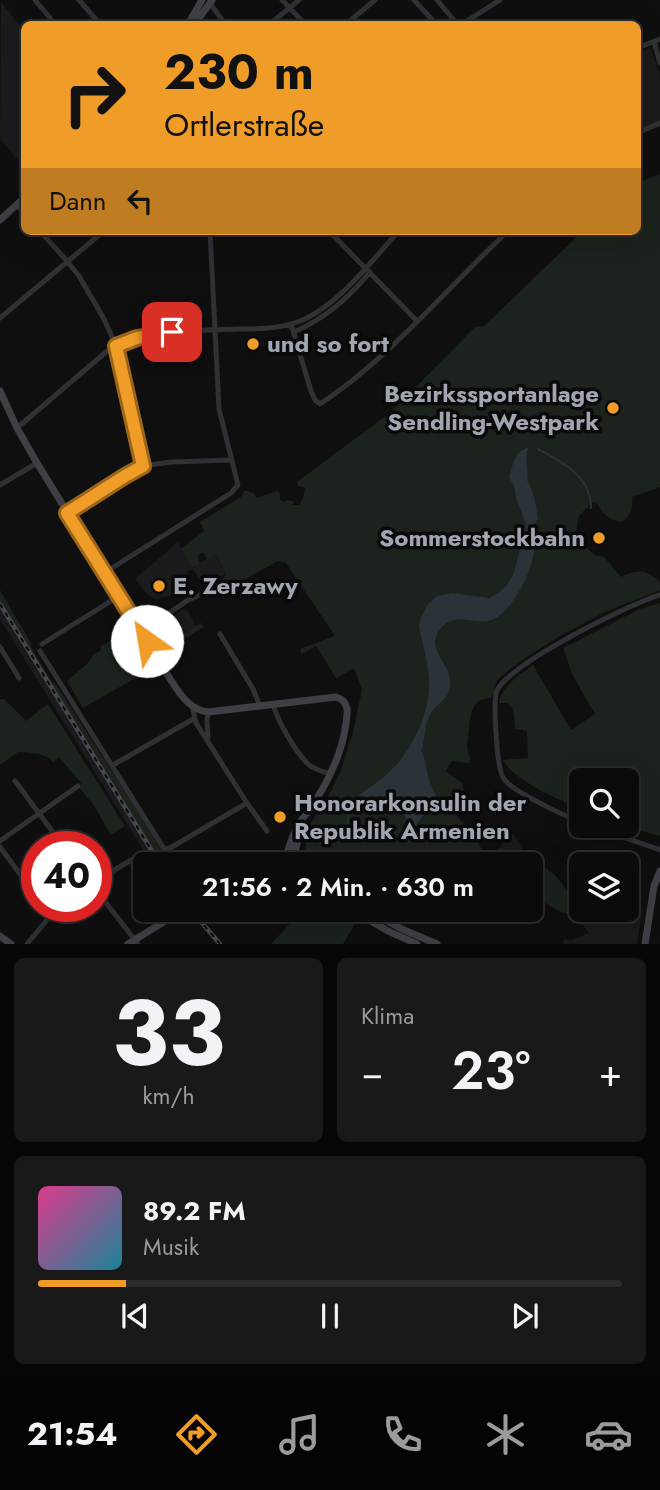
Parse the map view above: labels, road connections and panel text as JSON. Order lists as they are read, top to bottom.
{
  "places": [
    "und so fort",
    "Bezirkssportanlage Sendling-Westpark",
    "Sommerstockbahn",
    "E. Zerzawy",
    "Honorarkonsulin der Republik Armenien"
  ],
  "page": {
    "turn": ["230 m", "Ortlerstraße"],
    "then": "Dann",
    "limit": "40",
    "trip": "21:56 · 2 Min. · 630 m",
    "tile": [
      ["33", "km/h"],
      "Klima"
    ],
    "heat": ["−", "23°", "+"],
    "song": ["89.2 FM", "Musik"],
    "tabs": "21:54"
  }
}
